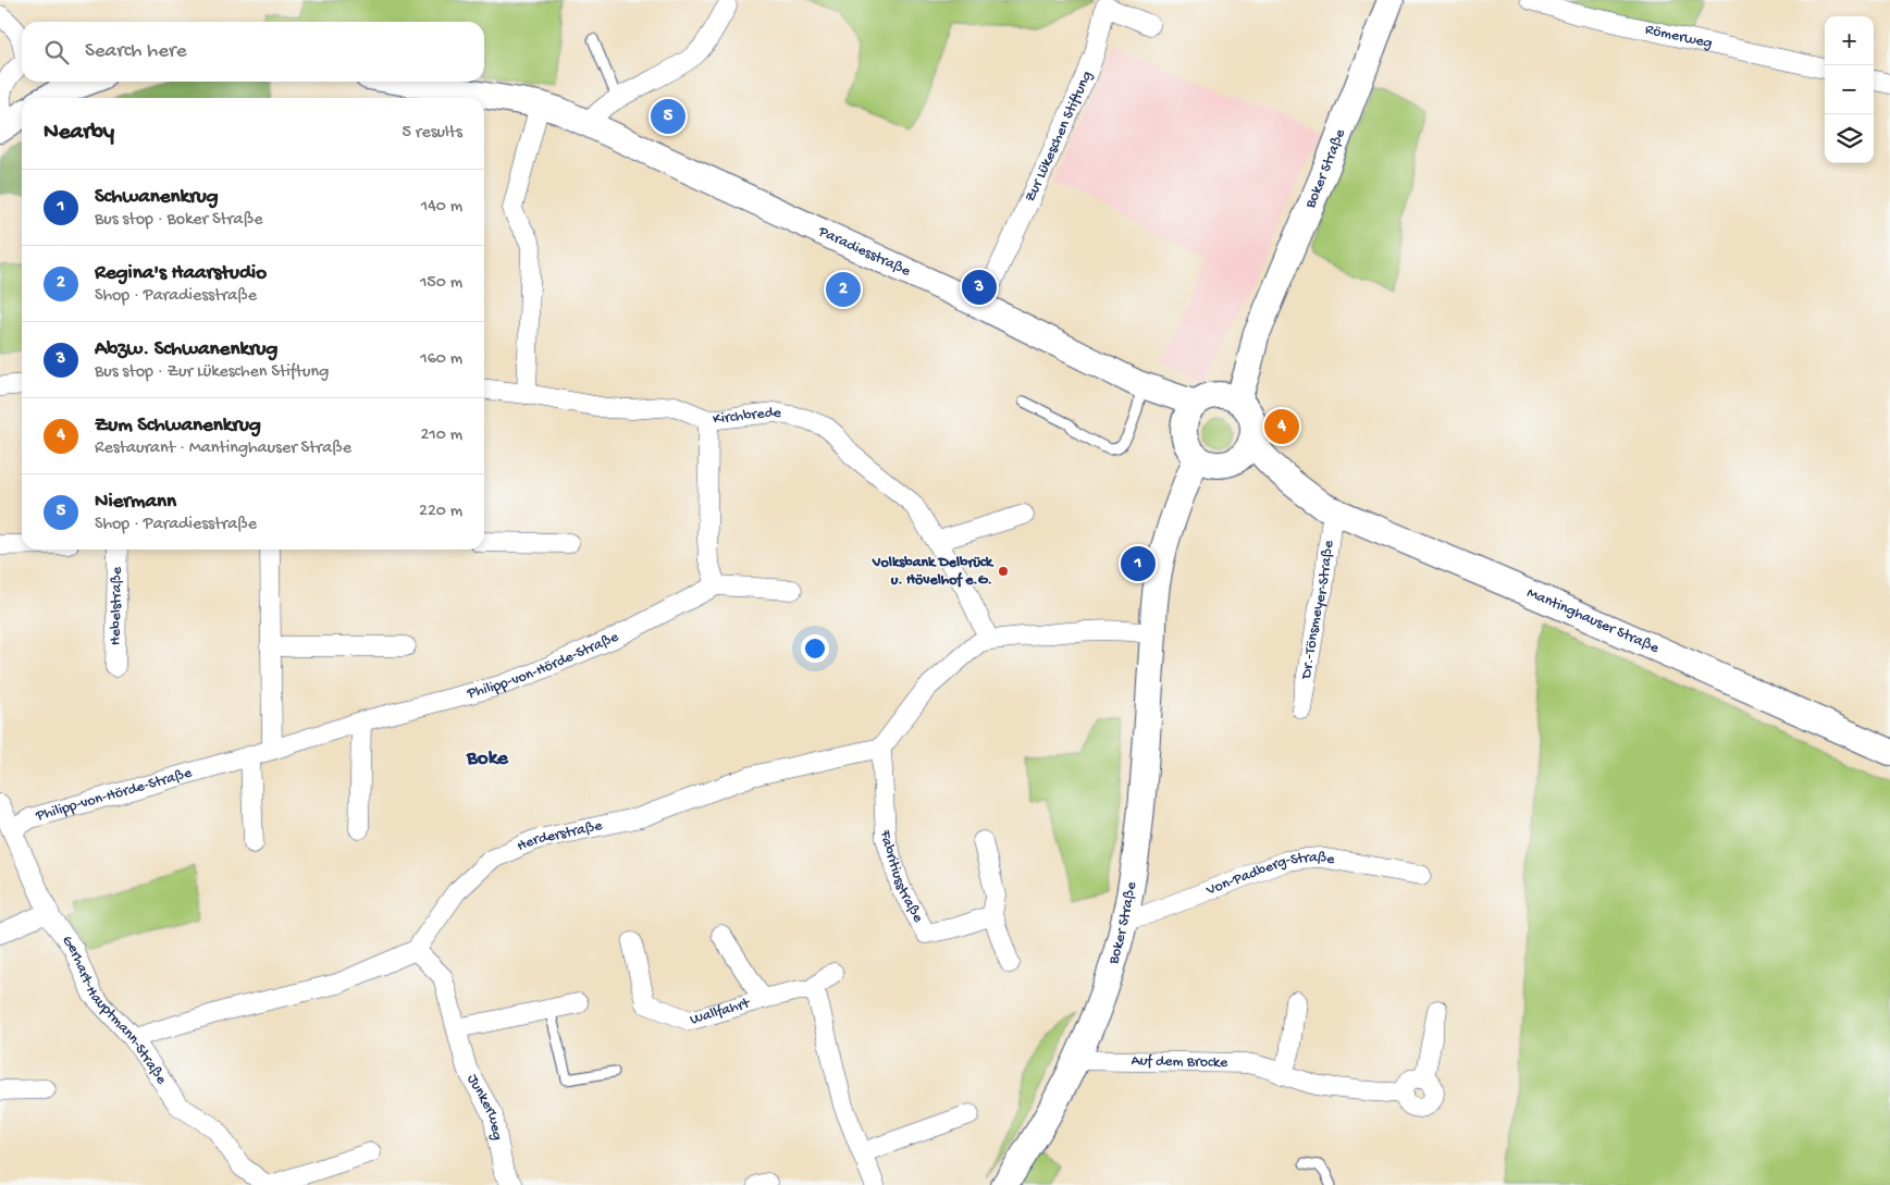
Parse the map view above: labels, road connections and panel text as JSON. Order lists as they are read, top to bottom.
{
  "streets": {
    "main road": ["Boker Straße", "Paradiesstraße", "Mantinghauser Straße"],
    "street": [
      "Römerweg",
      "Zur Lükeschen Stiftung",
      "Kirchbrede",
      "Hebelstraße",
      "Dr.-Tönsmeyer-Straße",
      "Philipp-von-Hörde-Straße",
      "Herderstraße",
      "Fabritiusstraße",
      "Von-Padberg-Straße",
      "Gerhart-Hauptmann-Straße",
      "Wallfahrt",
      "Auf dem Brocke",
      "Junkerweg"
    ]
  },
  "crossings": [
    ["Zur Lükeschen Stiftung", "Paradiesstraße"],
    ["Boker Straße", "Paradiesstraße"],
    ["Boker Straße", "Mantinghauser Straße"],
    ["Boker Straße", "Von-Padberg-Straße"],
    ["Boker Straße", "Auf dem Brocke"],
    ["Paradiesstraße", "Mantinghauser Straße"],
    ["Dr.-Tönsmeyer-Straße", "Mantinghauser Straße"],
    ["Philipp-von-Hörde-Straße", "Gerhart-Hauptmann-Straße"],
    ["Herderstraße", "Fabritiusstraße"],
    ["Herderstraße", "Junkerweg"]
  ],
  "districts": ["Boke"],
  "places": ["Volksbank Delbrück u. Hövelhof e.G."],
  "page": {
    "map_buttons": ["+", "−"],
    "search": "Search here",
    "pins": [
      "5",
      "3",
      "2",
      "4",
      "1"
    ],
    "heading": ["Nearby", "5 results"],
    "list": [
      {
        "mark": "1",
        "name": "Schwanenkrug",
        "note": "Bus stop · Boker Straße",
        "value": "140 m"
      },
      {
        "mark": "2",
        "name": "Regina's Haarstudio",
        "note": "Shop · Paradiesstraße",
        "value": "150 m"
      },
      {
        "mark": "3",
        "name": "Abzw. Schwanenkrug",
        "note": "Bus stop · Zur Lükeschen Stiftung",
        "value": "160 m"
      },
      {
        "mark": "4",
        "name": "Zum Schwanenkrug",
        "note": "Restaurant · Mantinghauser Straße",
        "value": "210 m"
      },
      {
        "mark": "5",
        "name": "Niermann",
        "note": "Shop · Paradiesstraße",
        "value": "220 m"
      }
    ]
  }
}
